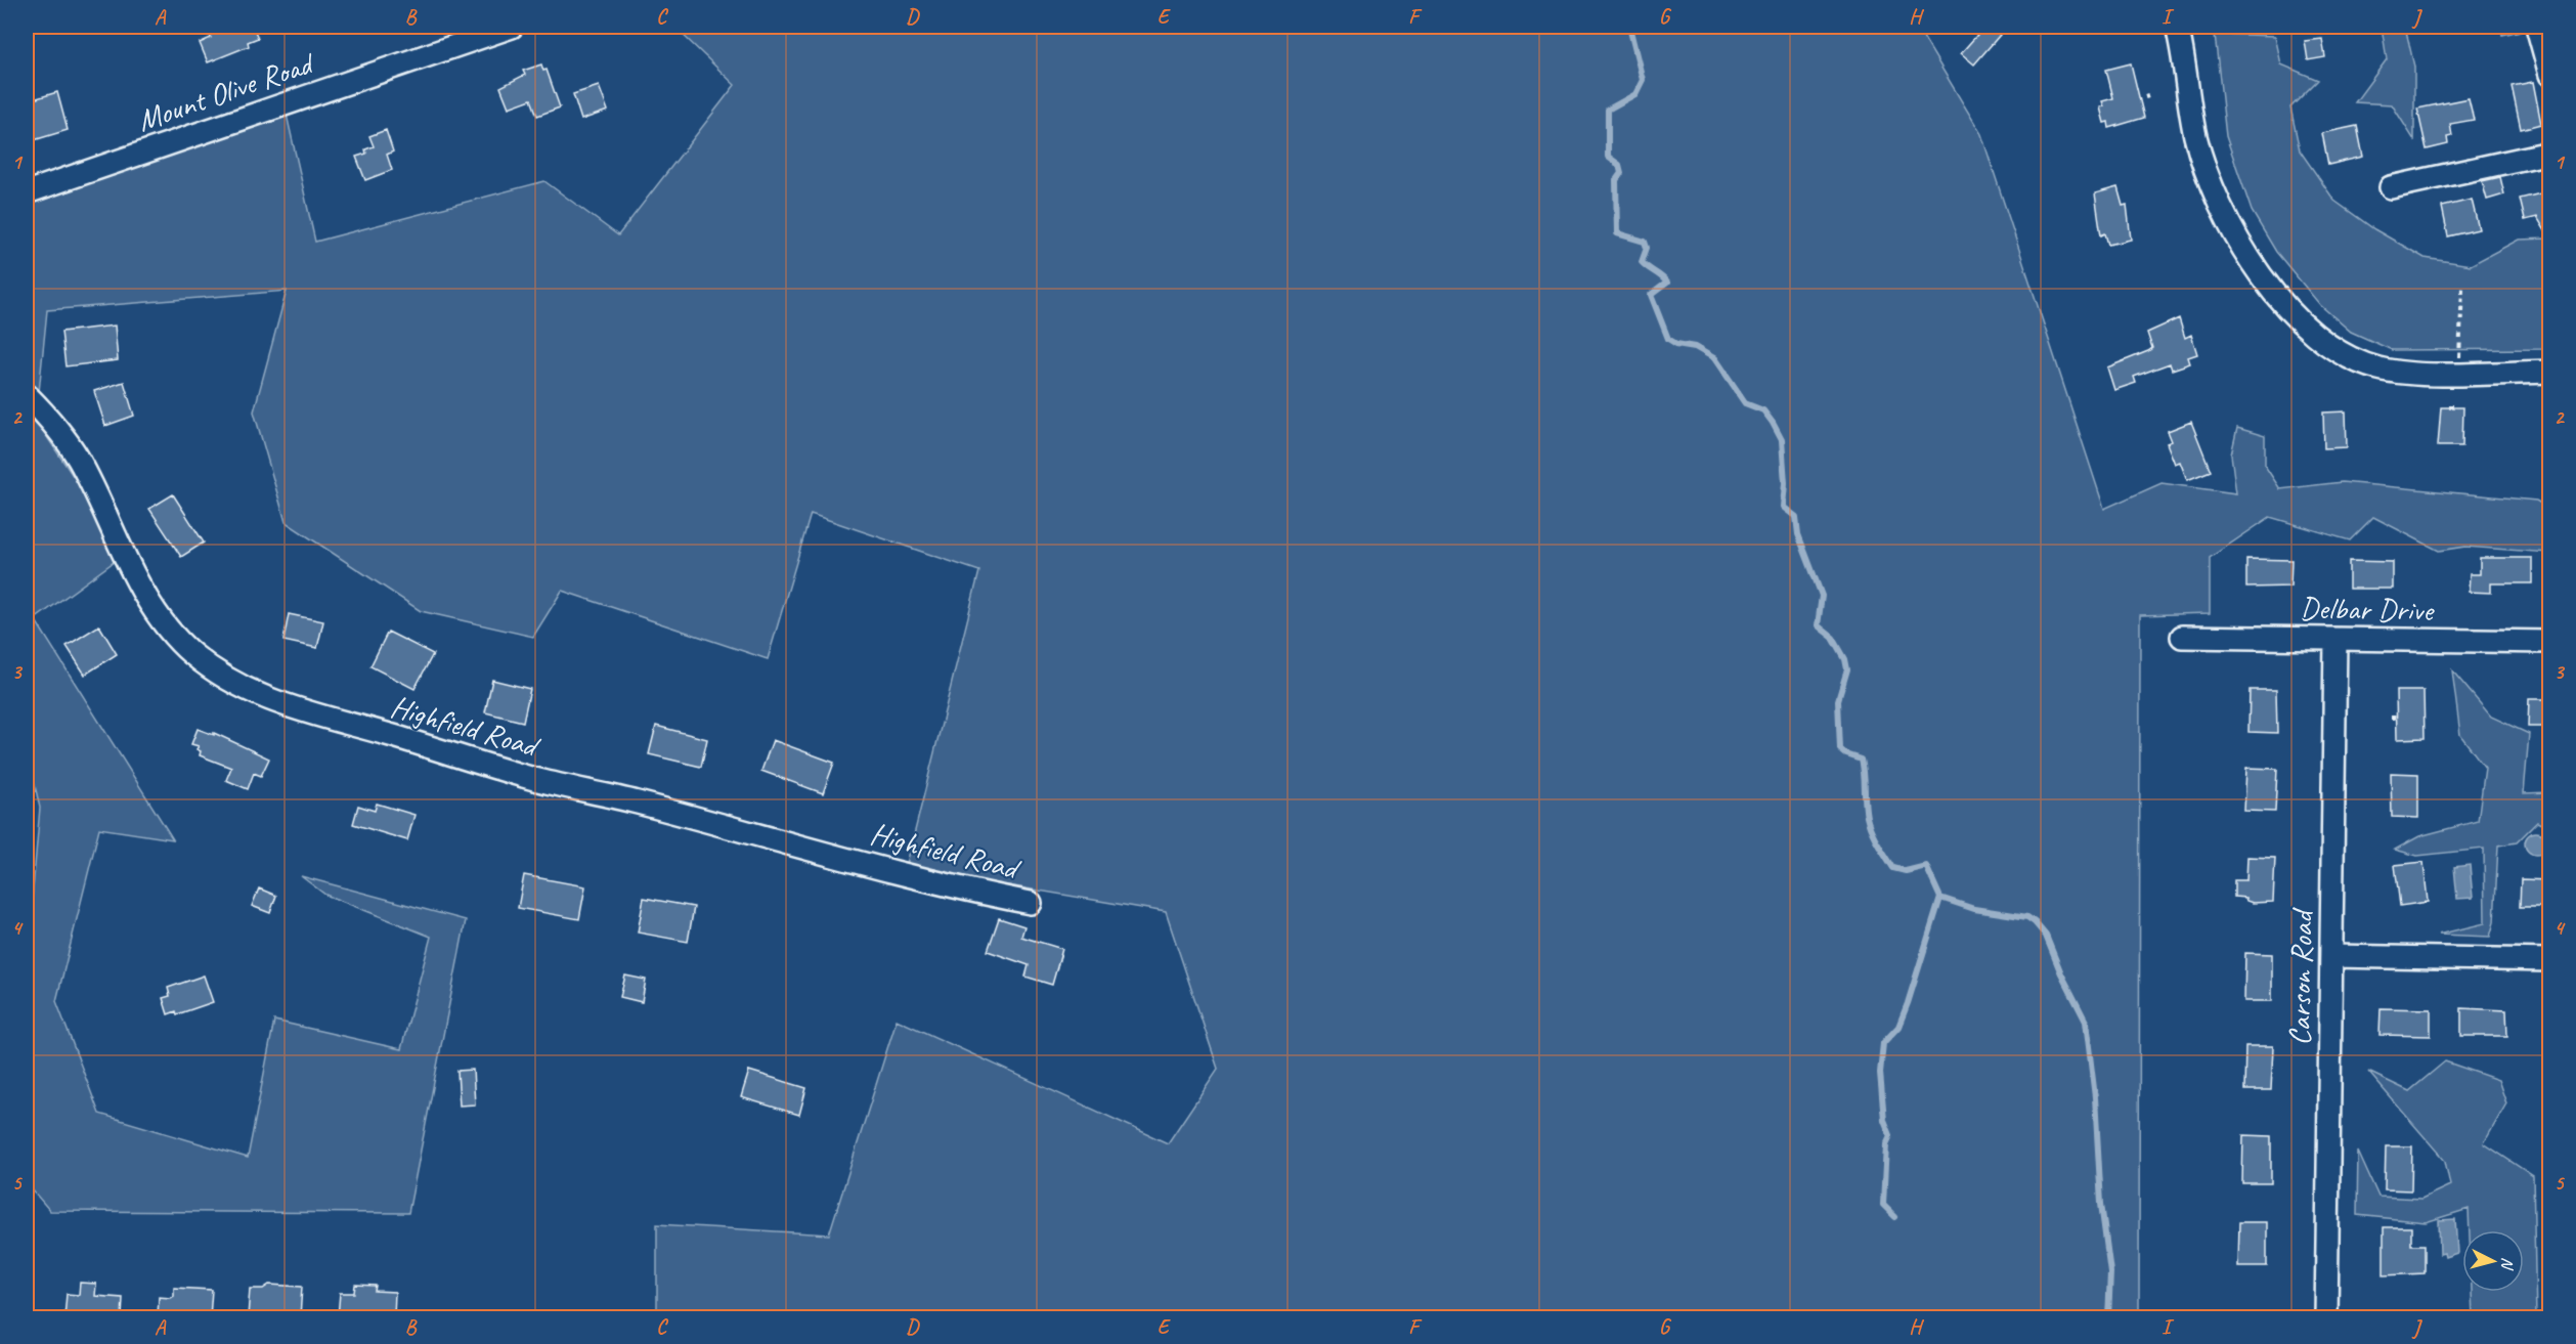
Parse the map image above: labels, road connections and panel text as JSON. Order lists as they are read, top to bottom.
{
  "streets": {
    "street": [
      "Mount Olive Road",
      "Delbar Drive",
      "Highfield Road",
      "Carson Road"
    ]
  },
  "crossings": [
    ["Delbar Drive", "Carson Road"]
  ],
  "north": "right",
  "grid": {
    "columns": [
      "A",
      "B",
      "C",
      "D",
      "E",
      "F",
      "G",
      "H",
      "I",
      "J"
    ],
    "rows": [
      "1",
      "2",
      "3",
      "4",
      "5"
    ]
  }
}
